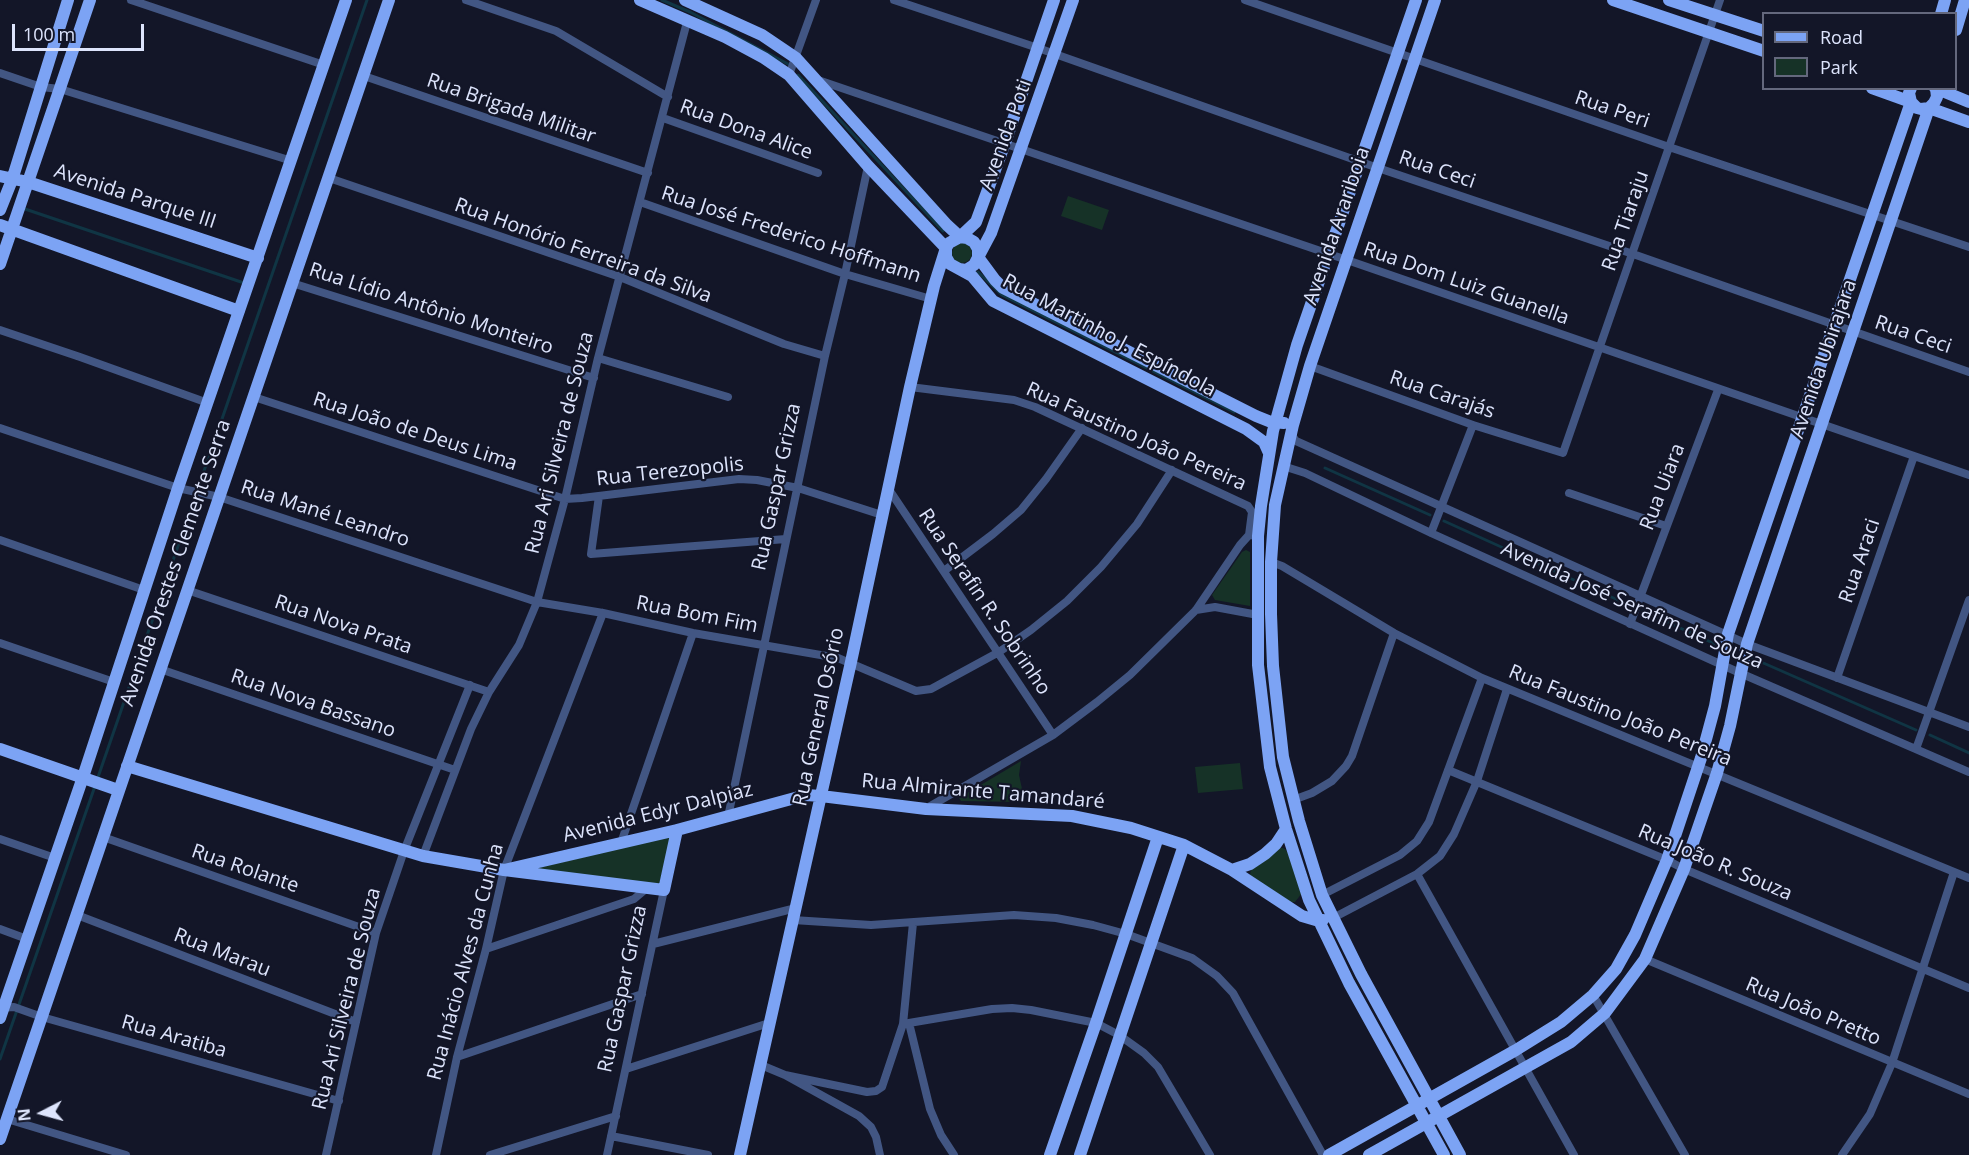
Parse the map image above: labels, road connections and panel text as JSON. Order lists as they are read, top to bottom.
{
  "streets": {
    "main road": [
      "Avenida Poti",
      "Avenida Parque III",
      "Avenida Arariboia",
      "Rua Martinho J. Espíndola",
      "Avenida Ubirajara",
      "Rua Gaspar Grizza",
      "Avenida Orestes Clemente Serra",
      "Rua General Osório",
      "Rua Almirante Tamandaré",
      "Avenida Edyr Dalpiaz"
    ],
    "street": [
      "Rua Brigada Militar",
      "Rua Peri",
      "Rua Dona Alice",
      "Rua Ceci",
      "Rua Tiaraju",
      "Rua José Frederico Hoffmann",
      "Rua Honório Ferreira da Silva",
      "Rua Dom Luiz Guanella",
      "Rua Lídio Antônio Monteiro",
      "Rua Carajás",
      "Rua João de Deus Lima",
      "Rua Faustino João Pereira",
      "Rua Ari Silveira de Souza",
      "Rua Terezopolis",
      "Rua Uiara",
      "Rua Mané Leandro",
      "Rua Araci",
      "Rua Serafin R. Sobrinho",
      "Avenida José Serafim de Souza",
      "Rua Bom Fim",
      "Rua Nova Prata",
      "Rua Nova Bassano",
      "Rua João R. Souza",
      "Rua Rolante",
      "Rua Marau",
      "Rua Inácio Alves da Cunha",
      "Rua João Pretto",
      "Rua Aratiba"
    ]
  },
  "crossings": [
    ["Rua Brigada Militar", "Rua Ari Silveira de Souza"],
    ["Rua Brigada Militar", "Avenida Orestes Clemente Serra"],
    ["Rua Peri", "Rua Tiaraju"],
    ["Rua Peri", "Avenida Arariboia"],
    ["Rua Peri", "Avenida Ubirajara"],
    ["Rua Dona Alice", "Rua Ari Silveira de Souza"],
    ["Avenida Poti", "Rua Ceci"],
    ["Avenida Poti", "Rua Dom Luiz Guanella"],
    ["Avenida Poti", "Rua Martinho J. Espíndola"],
    ["Avenida Poti", "Rua General Osório"],
    ["Rua Ceci", "Rua Tiaraju"],
    ["Rua Ceci", "Avenida Arariboia"],
    ["Rua Ceci", "Avenida Ubirajara"],
    ["Avenida Parque III", "Avenida Orestes Clemente Serra"],
    ["Rua Tiaraju", "Rua Dom Luiz Guanella"],
    ["Rua Tiaraju", "Rua Carajás"],
    ["Avenida Arariboia", "Rua Dom Luiz Guanella"],
    ["Avenida Arariboia", "Rua Martinho J. Espíndola"],
    ["Avenida Arariboia", "Avenida Ubirajara"],
    ["Avenida Arariboia", "Rua Carajás"],
    ["Avenida Arariboia", "Rua Faustino João Pereira"],
    ["Avenida Arariboia", "Avenida José Serafim de Souza"],
    ["Avenida Arariboia", "Rua Almirante Tamandaré"],
    ["Rua José Frederico Hoffmann", "Rua Ari Silveira de Souza"],
    ["Rua José Frederico Hoffmann", "Rua Gaspar Grizza"],
    ["Rua José Frederico Hoffmann", "Rua General Osório"],
    ["Rua Honório Ferreira da Silva", "Rua Ari Silveira de Souza"],
    ["Rua Honório Ferreira da Silva", "Rua Gaspar Grizza"],
    ["Rua Honório Ferreira da Silva", "Avenida Orestes Clemente Serra"],
    ["Rua Dom Luiz Guanella", "Rua Martinho J. Espíndola"],
    ["Rua Dom Luiz Guanella", "Avenida Ubirajara"],
    ["Rua Dom Luiz Guanella", "Rua Uiara"],
    ["Rua Dom Luiz Guanella", "Rua Araci"],
    ["Rua Lídio Antônio Monteiro", "Rua Ari Silveira de Souza"],
    ["Rua Lídio Antônio Monteiro", "Avenida Orestes Clemente Serra"],
    ["Rua Martinho J. Espíndola", "Rua Ari Silveira de Souza"],
    ["Rua Martinho J. Espíndola", "Rua Gaspar Grizza"],
    ["Rua Martinho J. Espíndola", "Avenida José Serafim de Souza"],
    ["Rua Martinho J. Espíndola", "Rua General Osório"],
    ["Avenida Ubirajara", "Rua Faustino João Pereira"],
    ["Avenida Ubirajara", "Avenida José Serafim de Souza"],
    ["Avenida Ubirajara", "Rua João R. Souza"],
    ["Avenida Ubirajara", "Rua João Pretto"],
    ["Rua João de Deus Lima", "Rua Ari Silveira de Souza"],
    ["Rua João de Deus Lima", "Rua Terezopolis"],
    ["Rua João de Deus Lima", "Avenida Orestes Clemente Serra"],
    ["Rua Faustino João Pereira", "Rua Bom Fim"],
    ["Rua Faustino João Pereira", "Rua General Osório"],
    ["Rua Ari Silveira de Souza", "Rua Terezopolis"],
    ["Rua Ari Silveira de Souza", "Rua Mané Leandro"],
    ["Rua Ari Silveira de Souza", "Rua Bom Fim"],
    ["Rua Ari Silveira de Souza", "Rua Nova Prata"],
    ["Rua Ari Silveira de Souza", "Rua Nova Bassano"],
    ["Rua Ari Silveira de Souza", "Rua Rolante"],
    ["Rua Ari Silveira de Souza", "Rua Marau"],
    ["Rua Ari Silveira de Souza", "Rua Aratiba"],
    ["Rua Terezopolis", "Rua Gaspar Grizza"],
    ["Rua Terezopolis", "Rua General Osório"],
    ["Rua Gaspar Grizza", "Rua Bom Fim"],
    ["Rua Gaspar Grizza", "Avenida Edyr Dalpiaz"],
    ["Rua Uiara", "Avenida José Serafim de Souza"],
    ["Rua Mané Leandro", "Avenida Orestes Clemente Serra"],
    ["Rua Mané Leandro", "Rua Bom Fim"],
    ["Rua Araci", "Avenida José Serafim de Souza"],
    ["Avenida Orestes Clemente Serra", "Rua Nova Prata"],
    ["Avenida Orestes Clemente Serra", "Rua Nova Bassano"],
    ["Avenida Orestes Clemente Serra", "Rua Rolante"],
    ["Avenida Orestes Clemente Serra", "Rua Marau"],
    ["Avenida Orestes Clemente Serra", "Rua Aratiba"],
    ["Rua Serafin R. Sobrinho", "Rua Bom Fim"],
    ["Rua Serafin R. Sobrinho", "Rua General Osório"],
    ["Rua Bom Fim", "Rua General Osório"],
    ["Rua Bom Fim", "Rua Inácio Alves da Cunha"],
    ["Rua General Osório", "Rua Almirante Tamandaré"],
    ["Rua General Osório", "Avenida Edyr Dalpiaz"],
    ["Rua Almirante Tamandaré", "Avenida Edyr Dalpiaz"],
    ["Avenida Edyr Dalpiaz", "Rua Inácio Alves da Cunha"]
  ],
  "legend": ["Road", "Park"],
  "scale_bar": "100 m",
  "north": "left"
}
